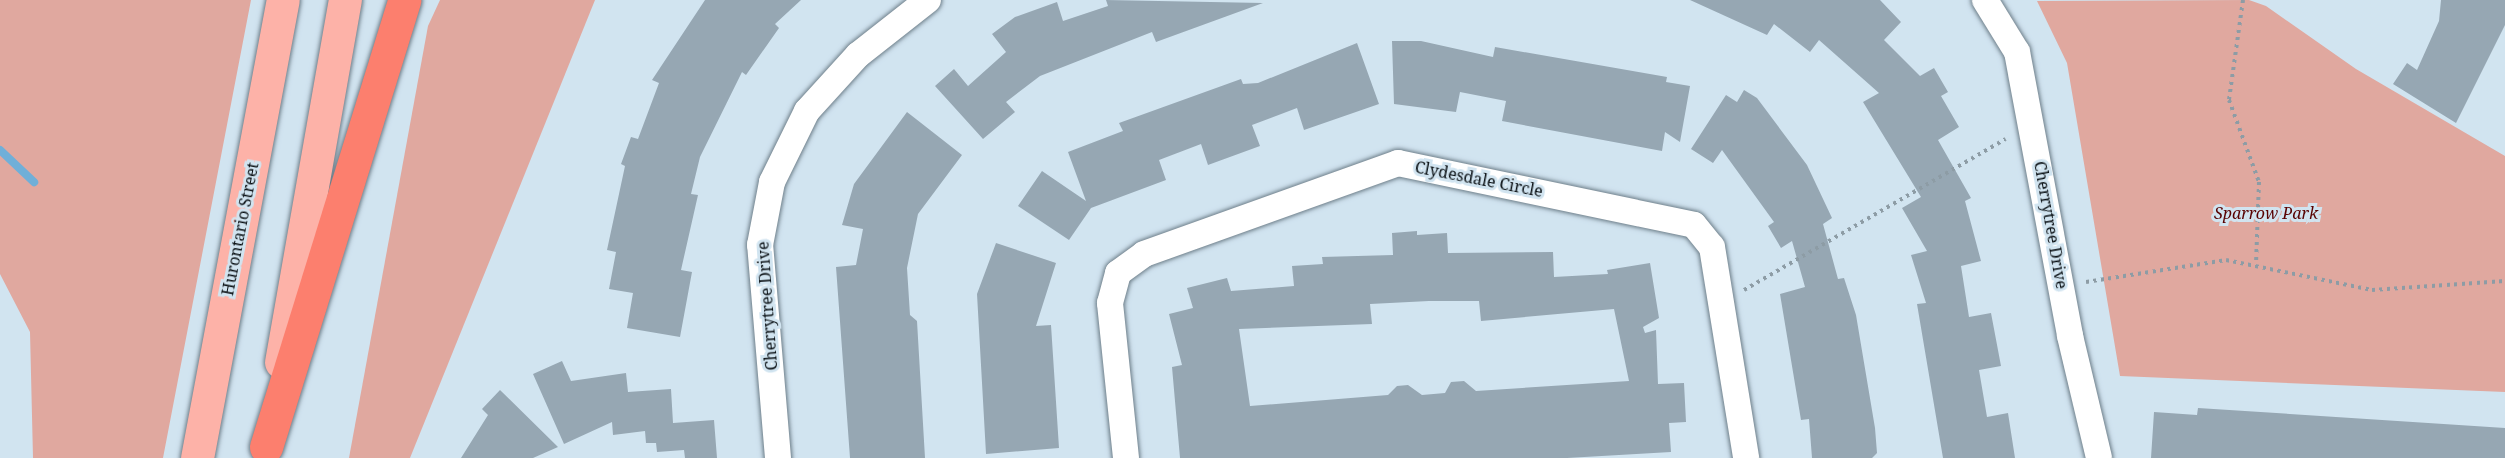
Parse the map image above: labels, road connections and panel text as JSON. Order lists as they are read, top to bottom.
{
  "streets": {
    "main road": ["Hurontario Street"],
    "street": ["Clydesdale Circle", "Cherrytree Drive"]
  },
  "parks": ["Sparrow Park"]
}
